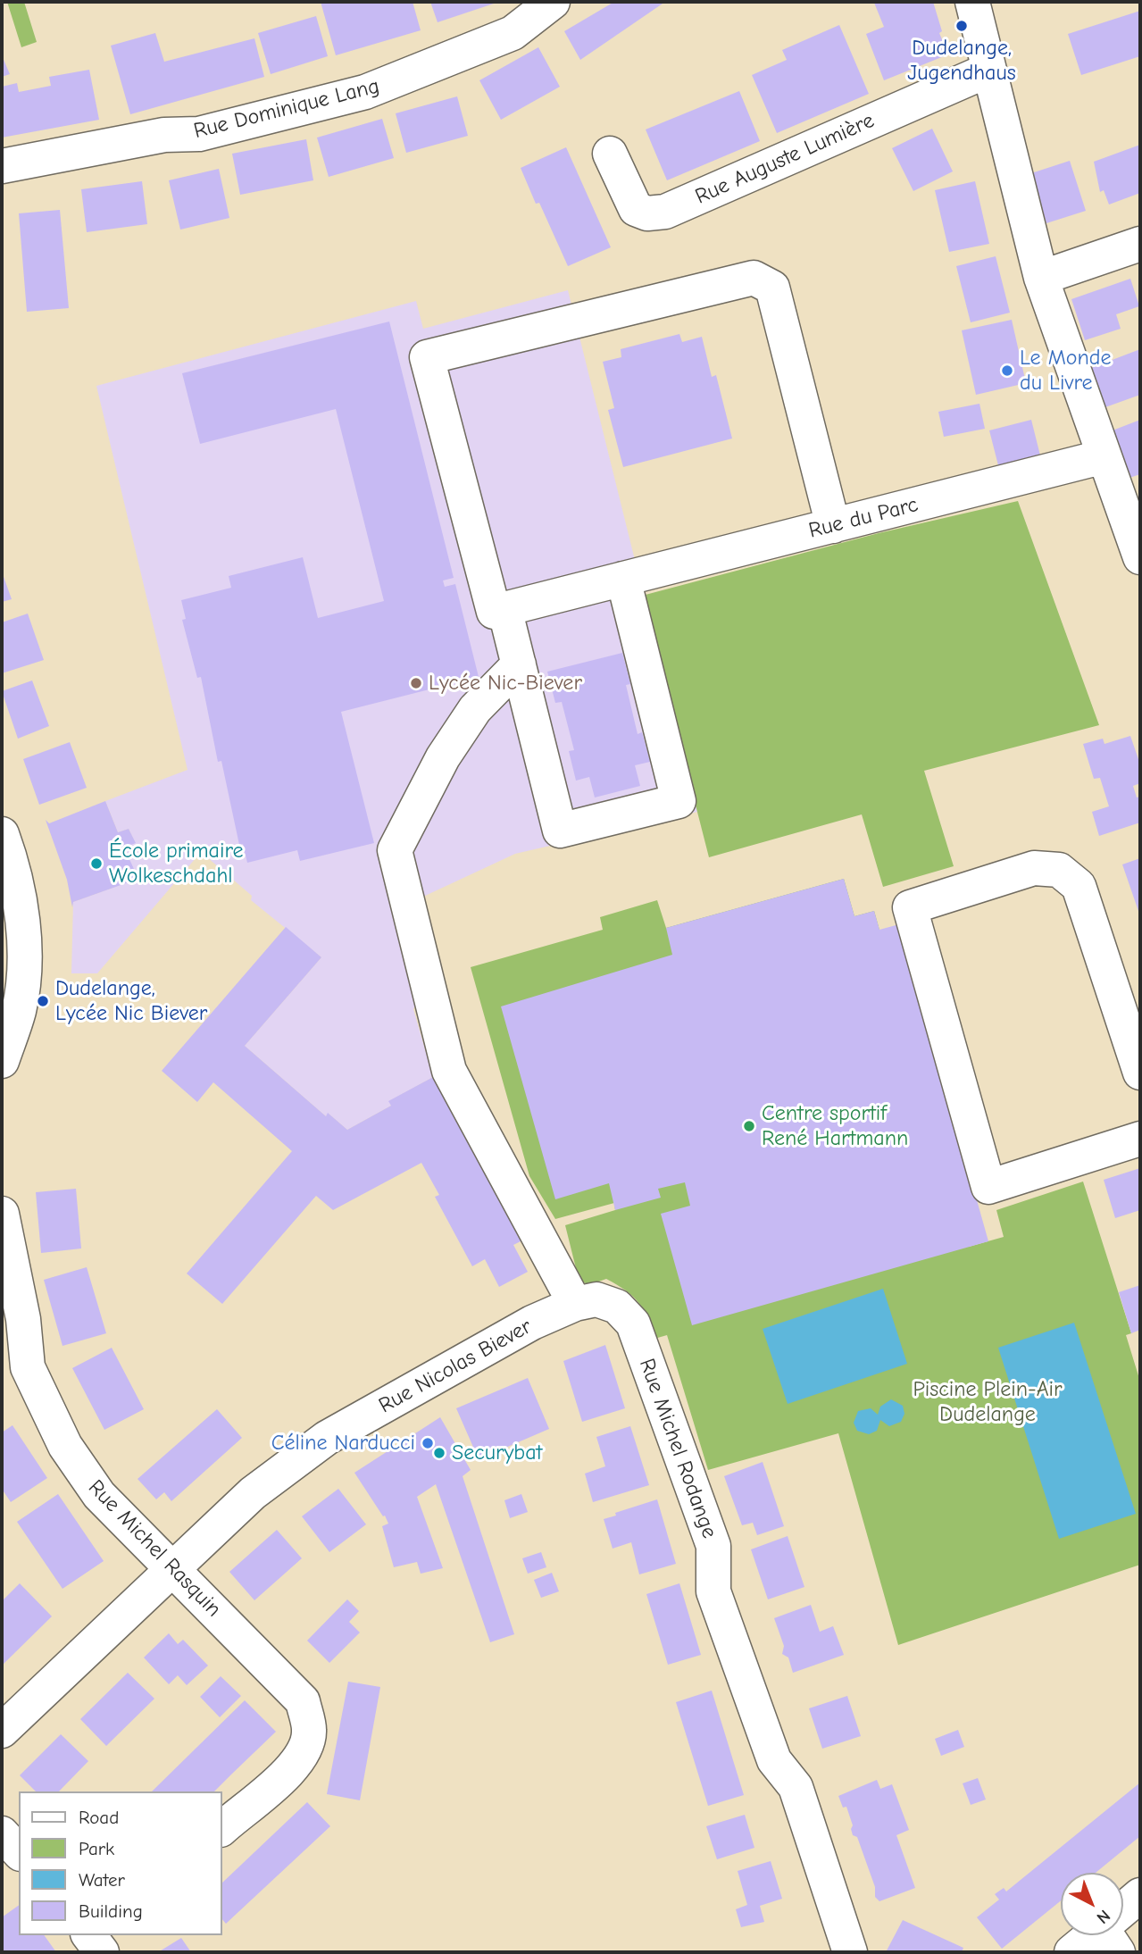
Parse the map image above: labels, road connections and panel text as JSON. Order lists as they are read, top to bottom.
{
  "streets": {
    "street": [
      "Rue Dominique Lang",
      "Rue Auguste Lumière",
      "Rue du Parc",
      "Rue Nicolas Biever",
      "Rue Michel Rodange",
      "Rue Michel Rasquin"
    ]
  },
  "crossings": [
    ["Rue Nicolas Biever", "Rue Michel Rodange"],
    ["Rue Nicolas Biever", "Rue Michel Rasquin"]
  ],
  "parks": ["Piscine Plein-Air Dudelange"],
  "places": [
    "Dudelange, Jugendhaus",
    "Le Monde du Livre",
    "Lycée Nic-Biever",
    "École primaire Wolkeschdahl",
    "Dudelange, Lycée Nic Biever",
    "Centre sportif René Hartmann",
    "Céline Narducci",
    "Securybat"
  ],
  "legend": [
    "Road",
    "Park",
    "Water",
    "Building"
  ],
  "north": "bottom right"
}
